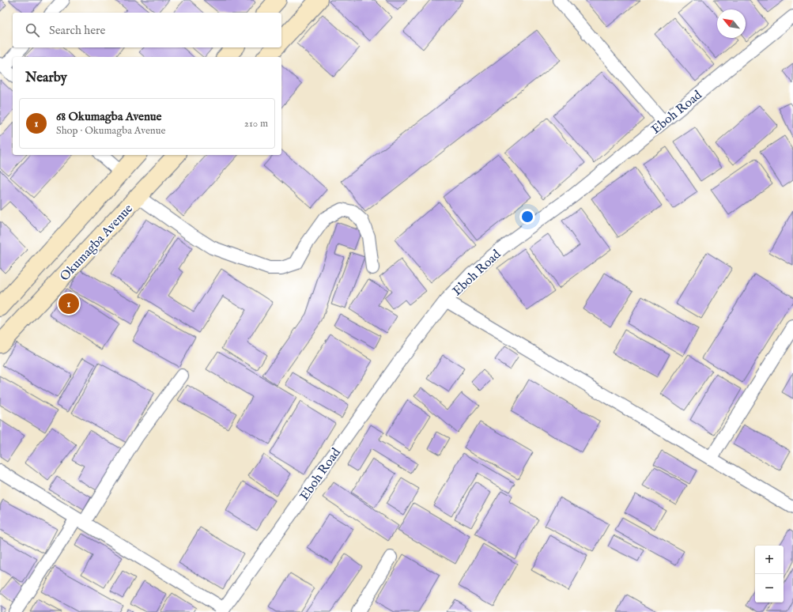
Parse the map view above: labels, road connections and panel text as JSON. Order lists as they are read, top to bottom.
{
  "streets": {
    "main road": ["Okumagba Avenue"],
    "street": ["Eboh Road"]
  },
  "north": "top left",
  "page": {
    "search": "Search here",
    "heading": "Nearby",
    "list": [
      {
        "mark": "1",
        "name": "68 Okumagba Avenue",
        "note": "Shop · Okumagba Avenue",
        "value": "210 m"
      }
    ],
    "pins": "1",
    "map_buttons": ["+", "−"]
  }
}
